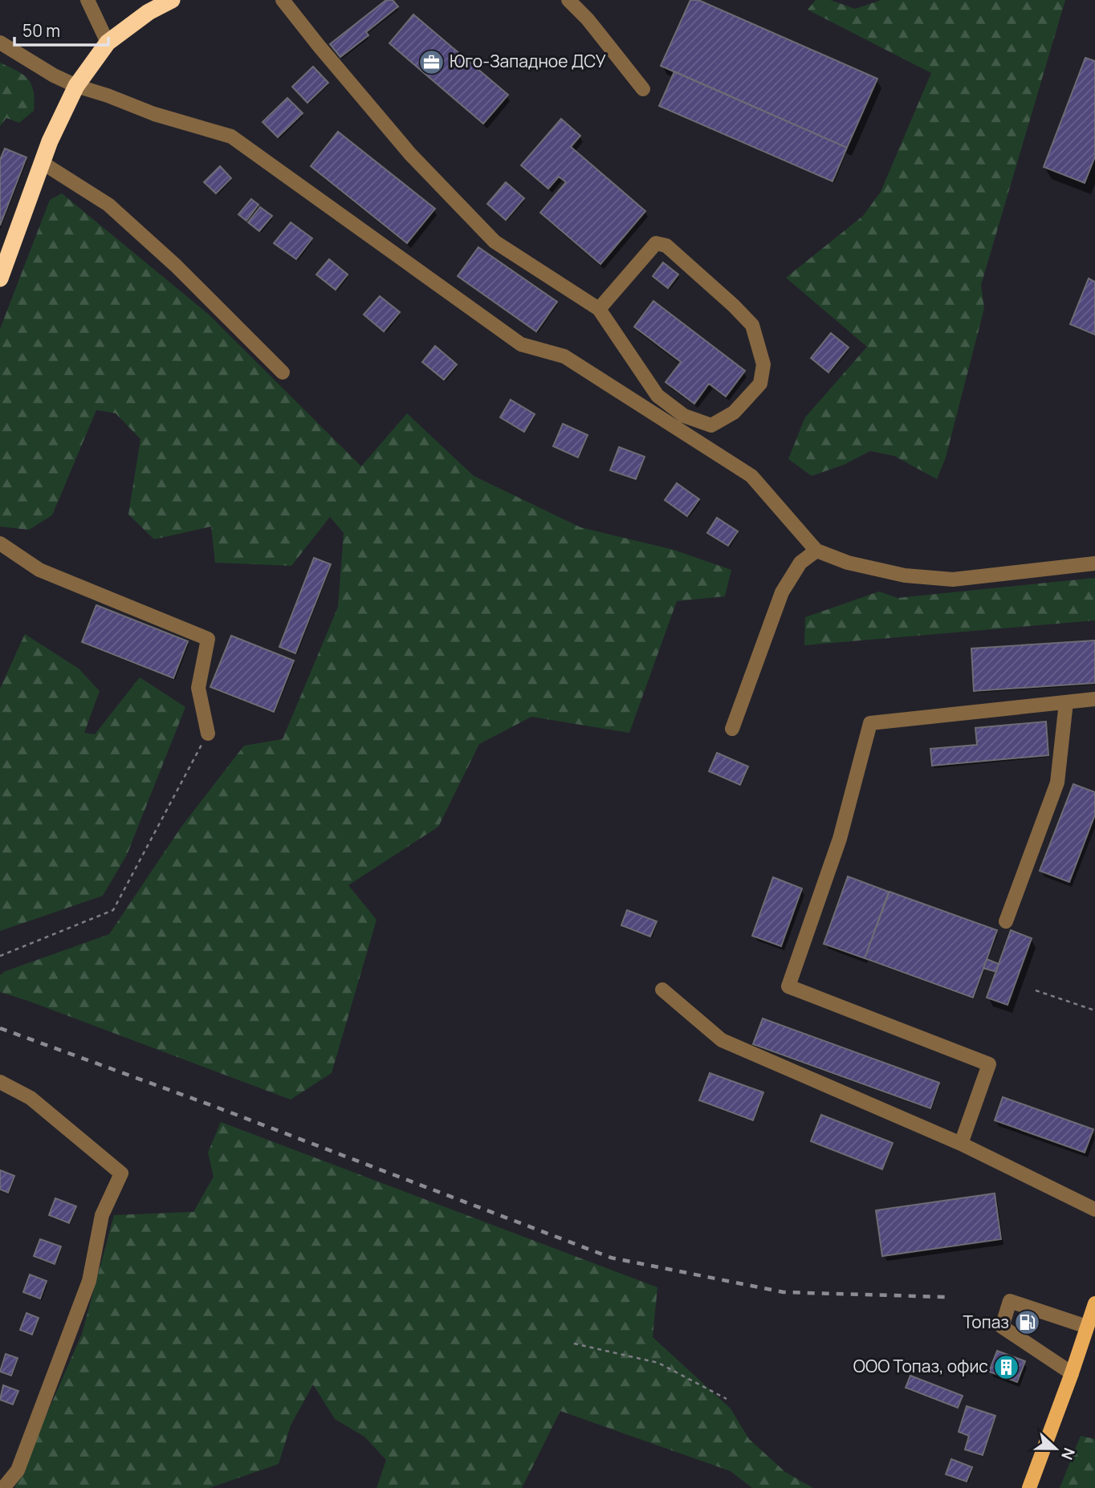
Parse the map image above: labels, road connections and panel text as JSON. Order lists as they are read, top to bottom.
{
  "places": {
    "office": ["Юго-Западное ДСУ"],
    "fuel station": ["Топаз"],
    "building": ["ООО Топаз, офис"]
  },
  "scale_bar": "50 m",
  "north": "right"
}
